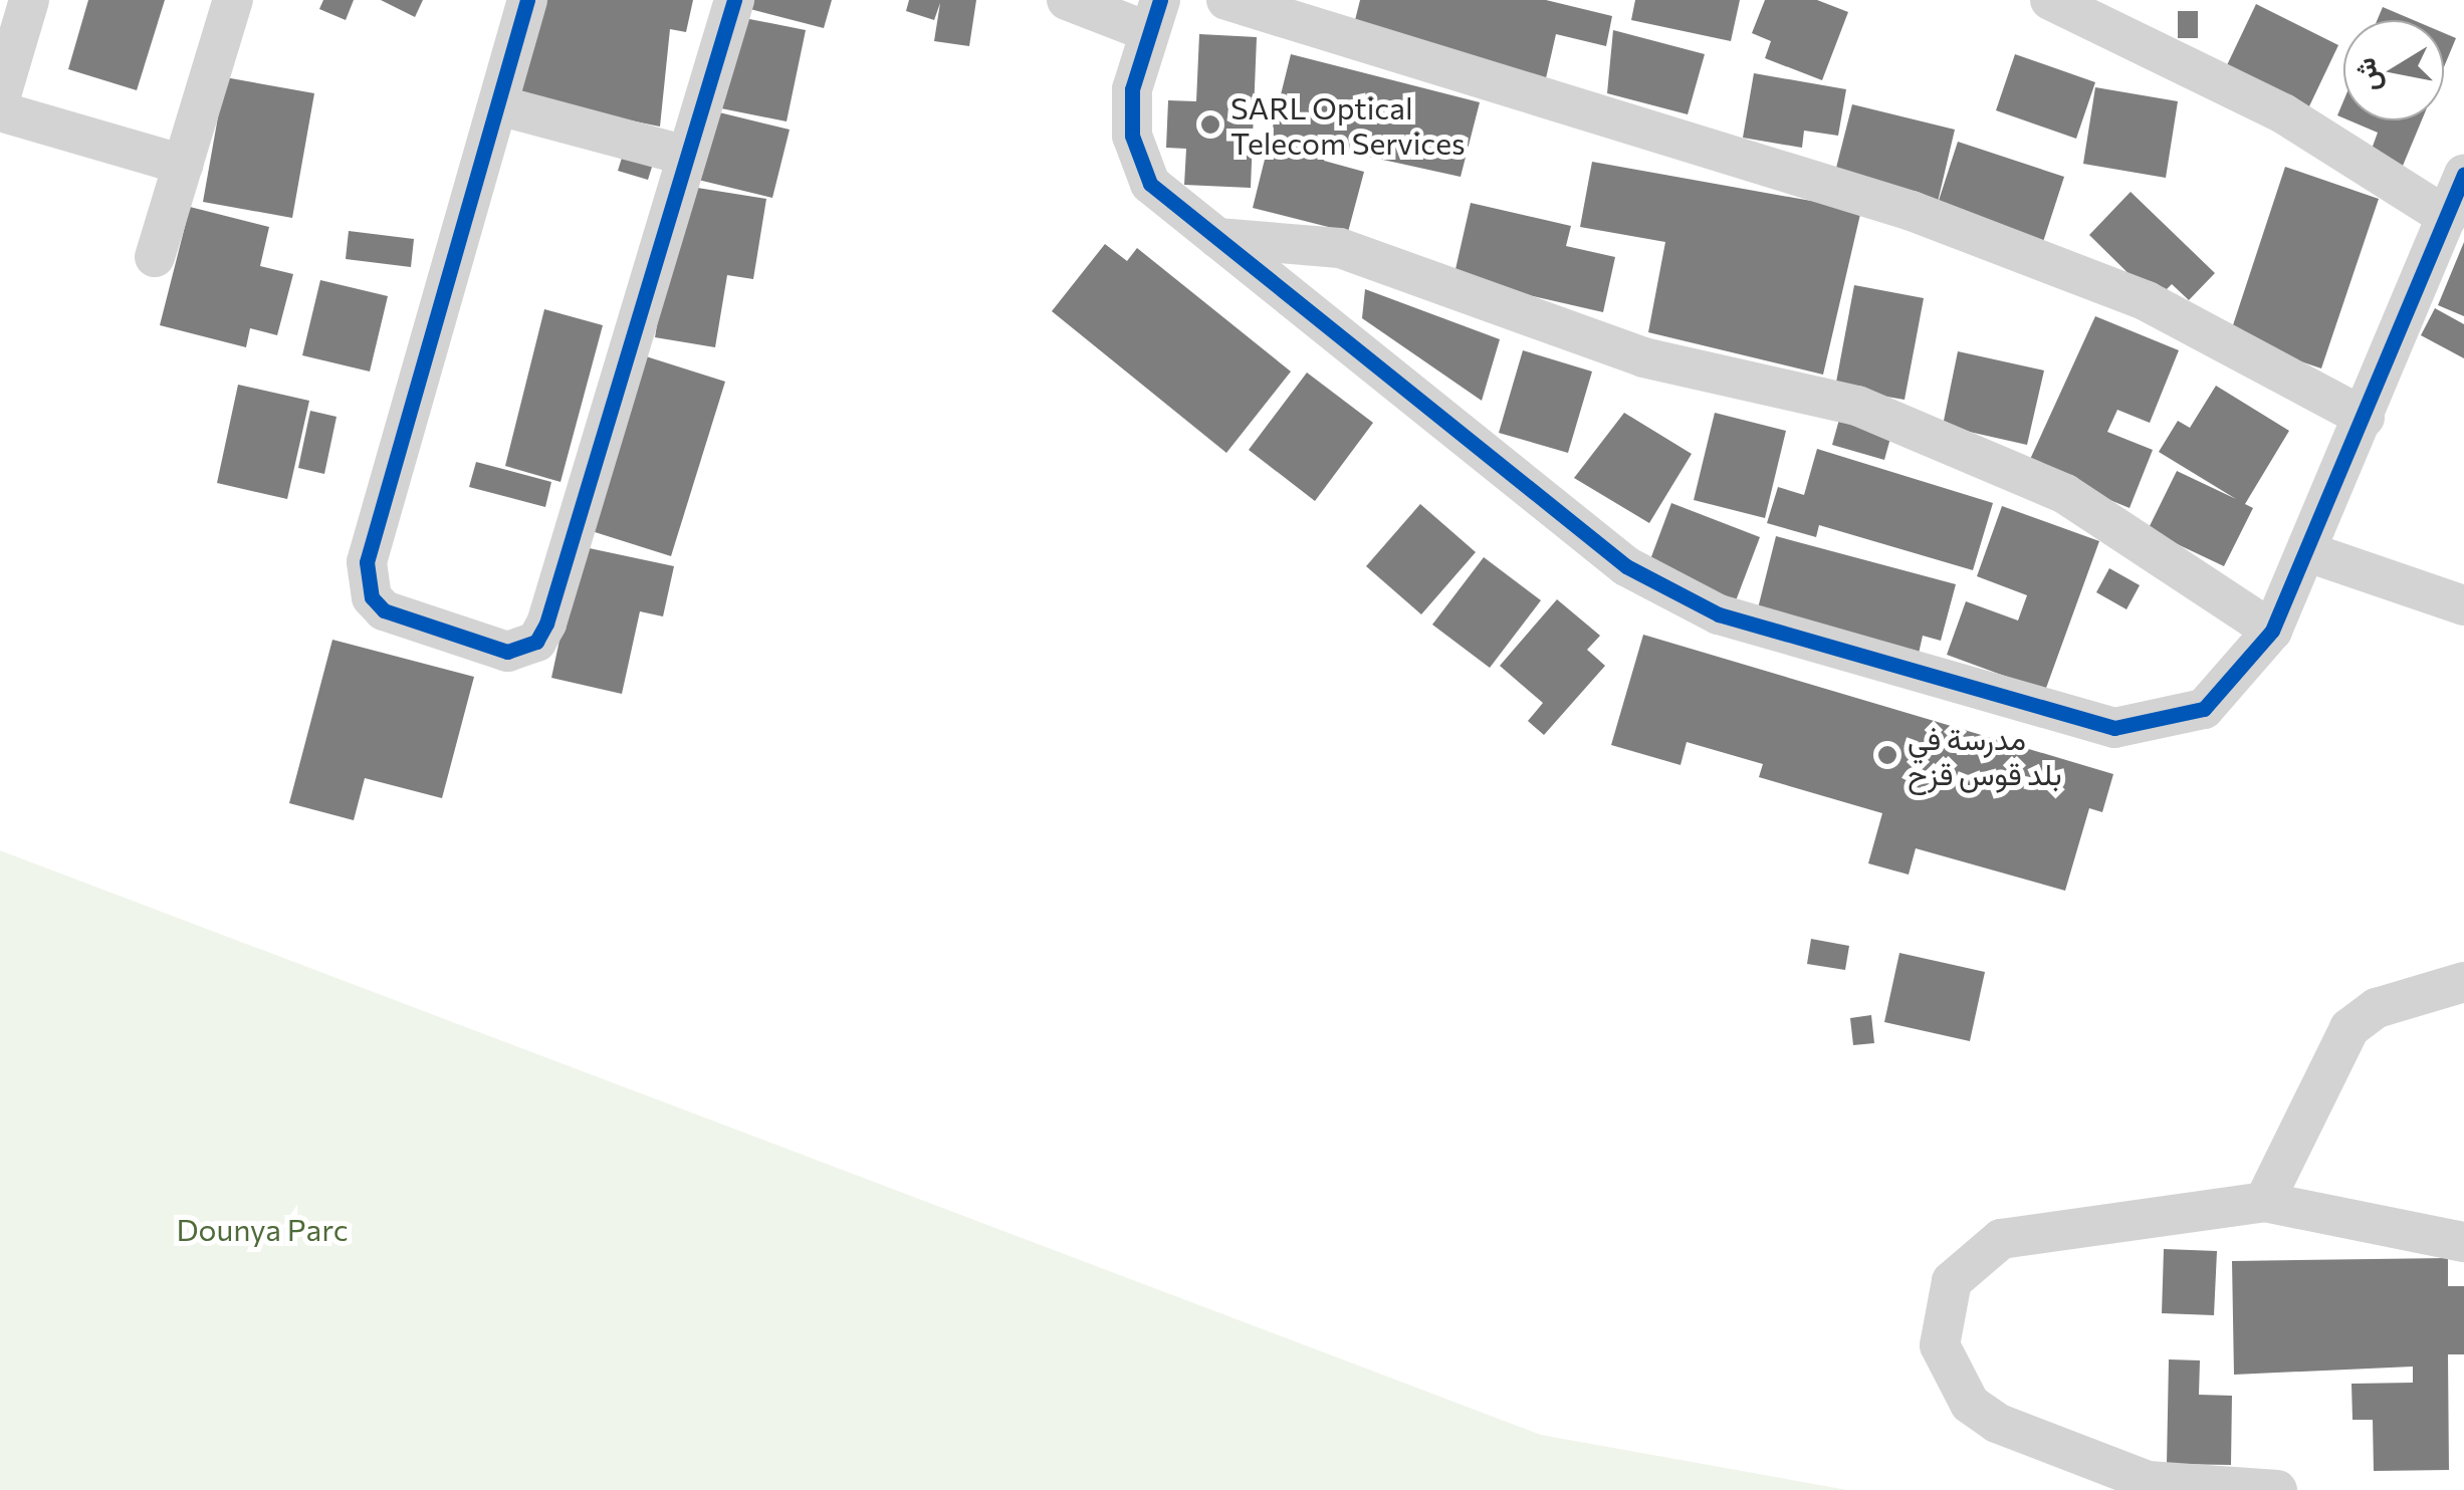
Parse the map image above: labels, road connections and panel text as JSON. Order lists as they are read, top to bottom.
{
  "parks": ["Dounya Parc"],
  "places": ["SARL Optical Telecom Services", "مدرسة في بلد قوس قزح"],
  "north": "left"
}
